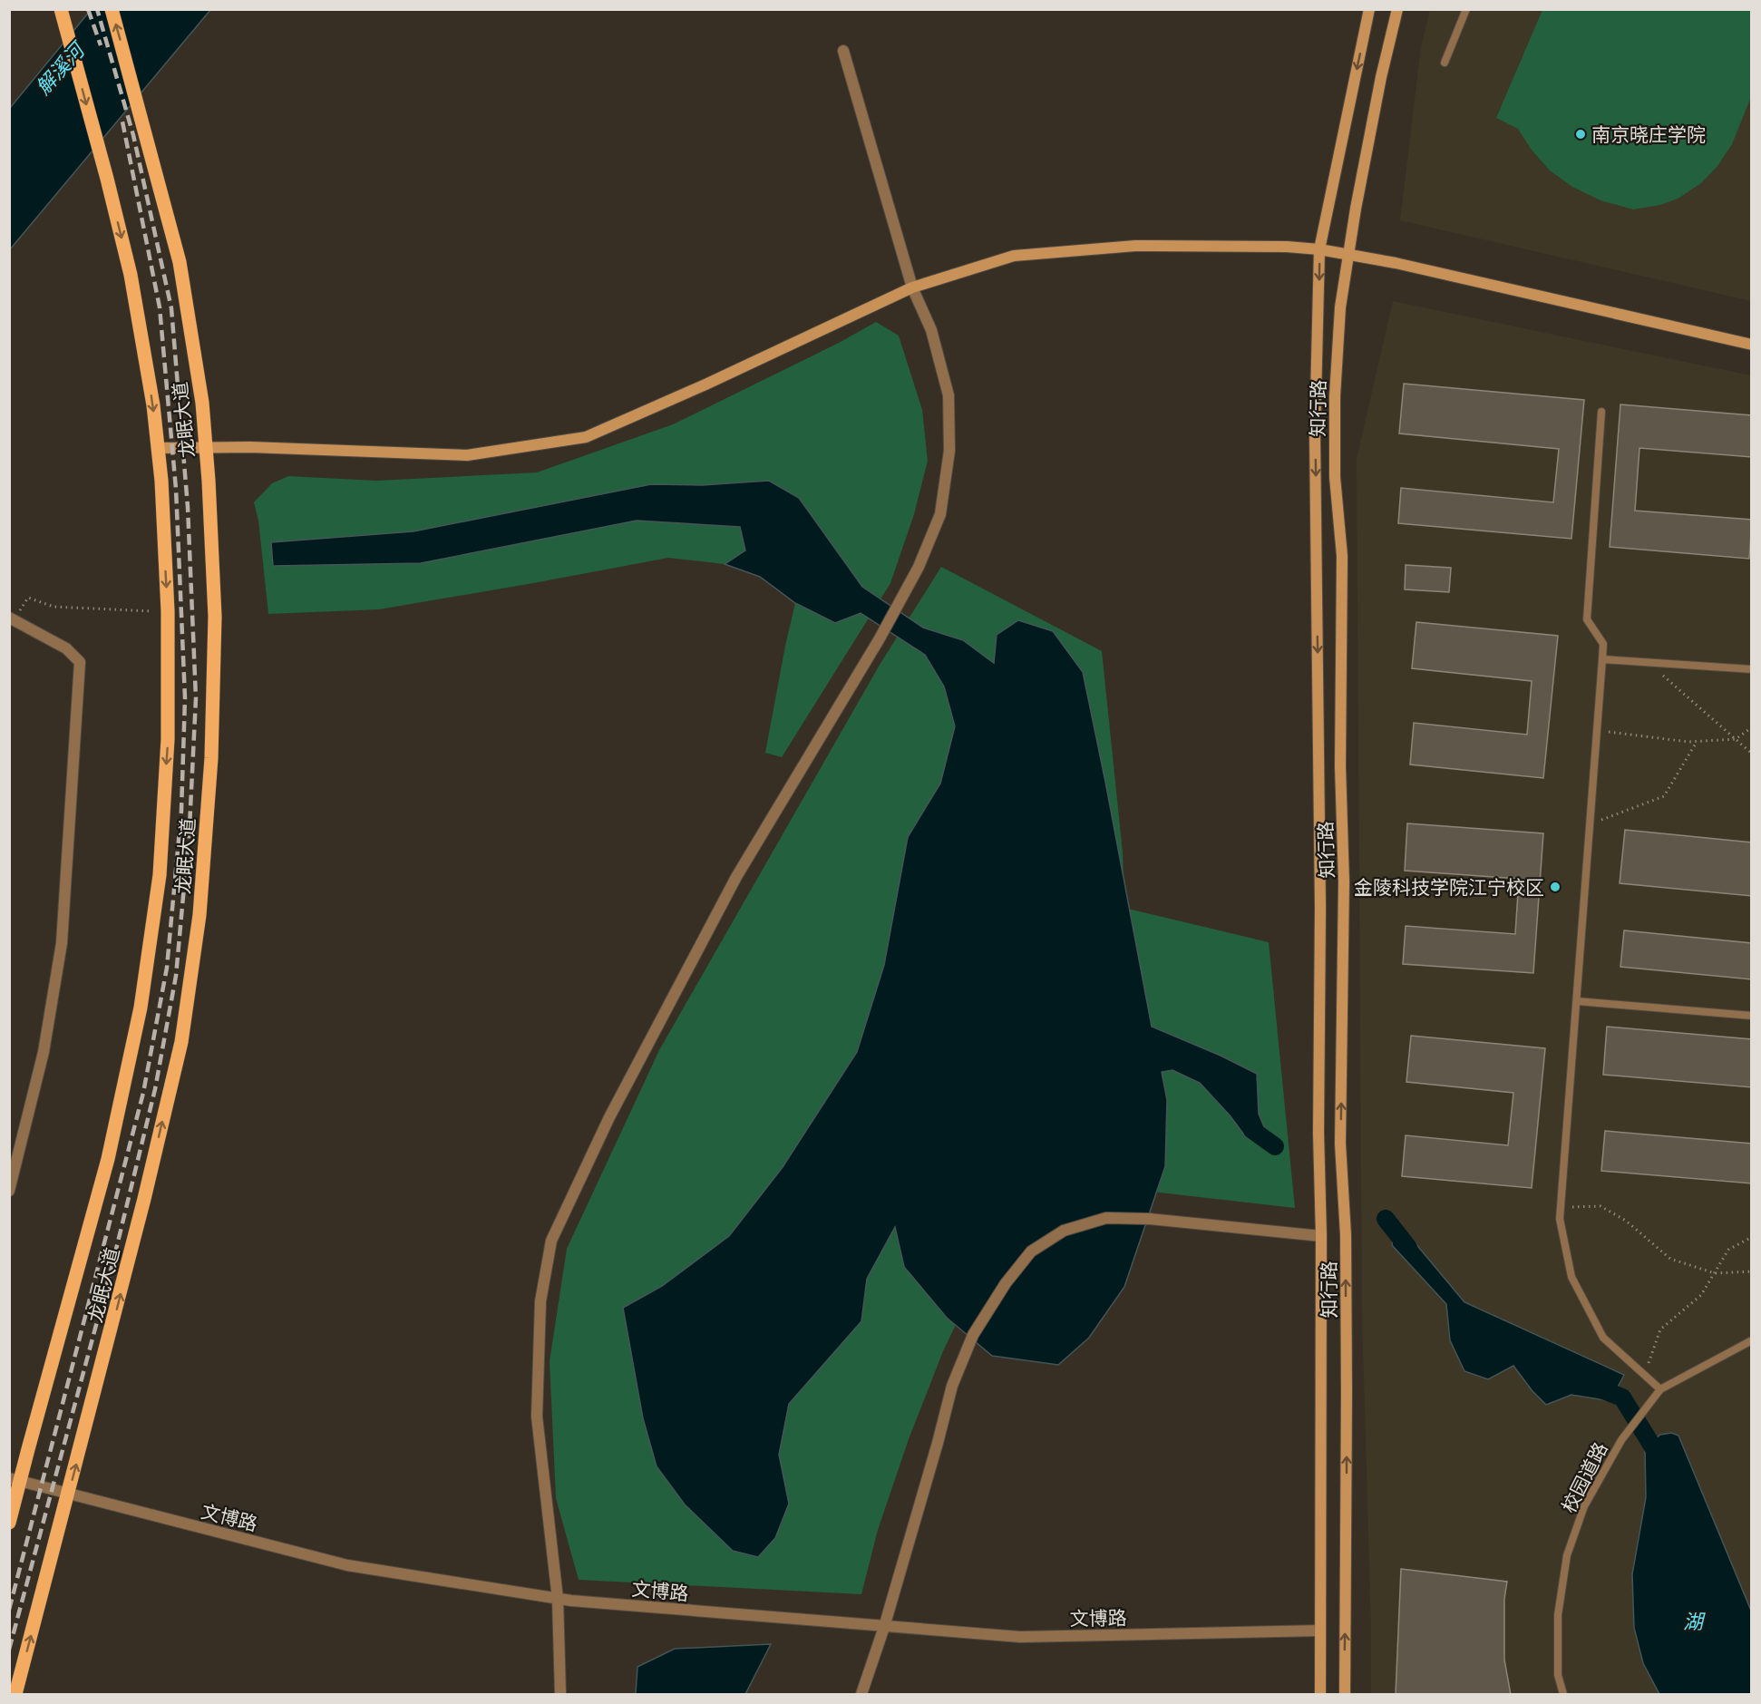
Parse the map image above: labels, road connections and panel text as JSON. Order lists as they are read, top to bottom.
{
  "streets": {
    "main road": ["龙眠大道"],
    "street": ["知行路", "文博路"],
    "lane": ["校园道路"]
  },
  "crossings": [
    ["知行路", "文博路"],
    ["龙眠大道", "文博路"]
  ],
  "water": ["解溪河", "湖"],
  "places": ["南京晓庄学院", "金陵科技学院江宁校区"]
}
